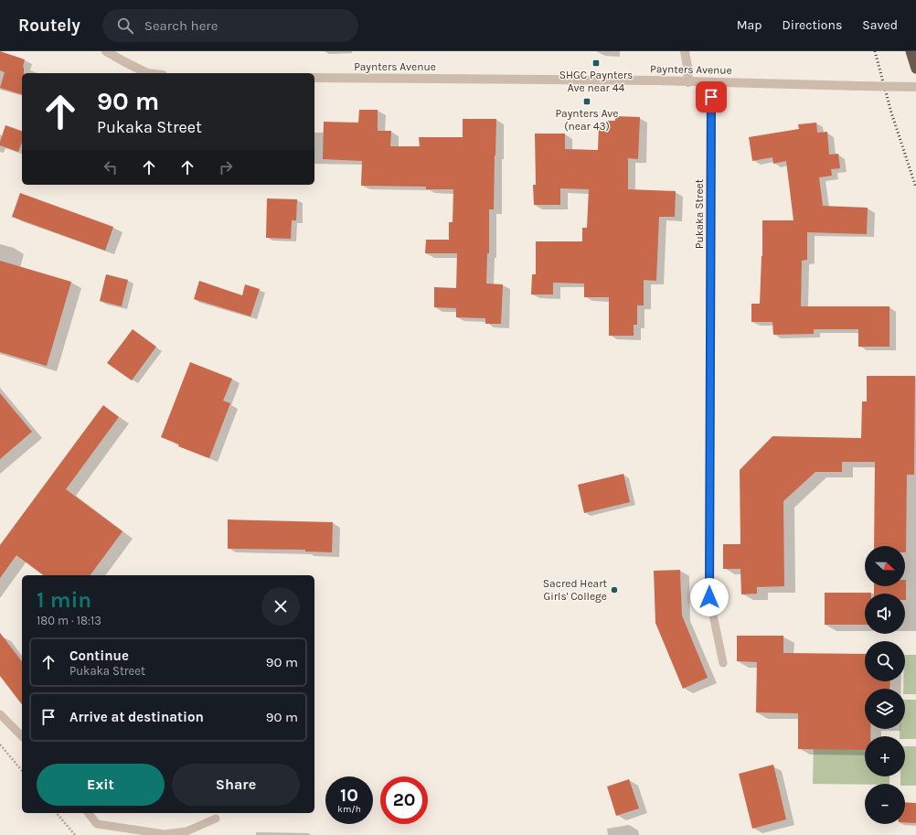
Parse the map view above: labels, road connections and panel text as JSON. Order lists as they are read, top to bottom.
{
  "streets": {
    "street": ["Paynters Avenue", "Pukaka Street"]
  },
  "crossings": [
    ["Paynters Avenue", "Pukaka Street"]
  ],
  "places": {
    "transit": ["SHGC Paynters Ave near 44", "Paynters Ave (near 43)"],
    "other": ["Sacred Heart Girls' College"]
  },
  "north": "right",
  "page": {
    "header": "Routely",
    "search": "Search here",
    "nav": ["Map", "Directions", "Saved"],
    "turn": ["90 m", "Pukaka Street"],
    "map_buttons": ["+", "−"],
    "heading": ["1 min", "180 m · 18:13"],
    "list": [
      {
        "name": "Continue",
        "note": "Pukaka Street",
        "value": "90 m"
      },
      {
        "name": "Arrive at destination",
        "value": "90 m"
      }
    ],
    "buttons": ["Exit", "Share"],
    "speed": "10 km/h",
    "limit": "20"
  }
}
